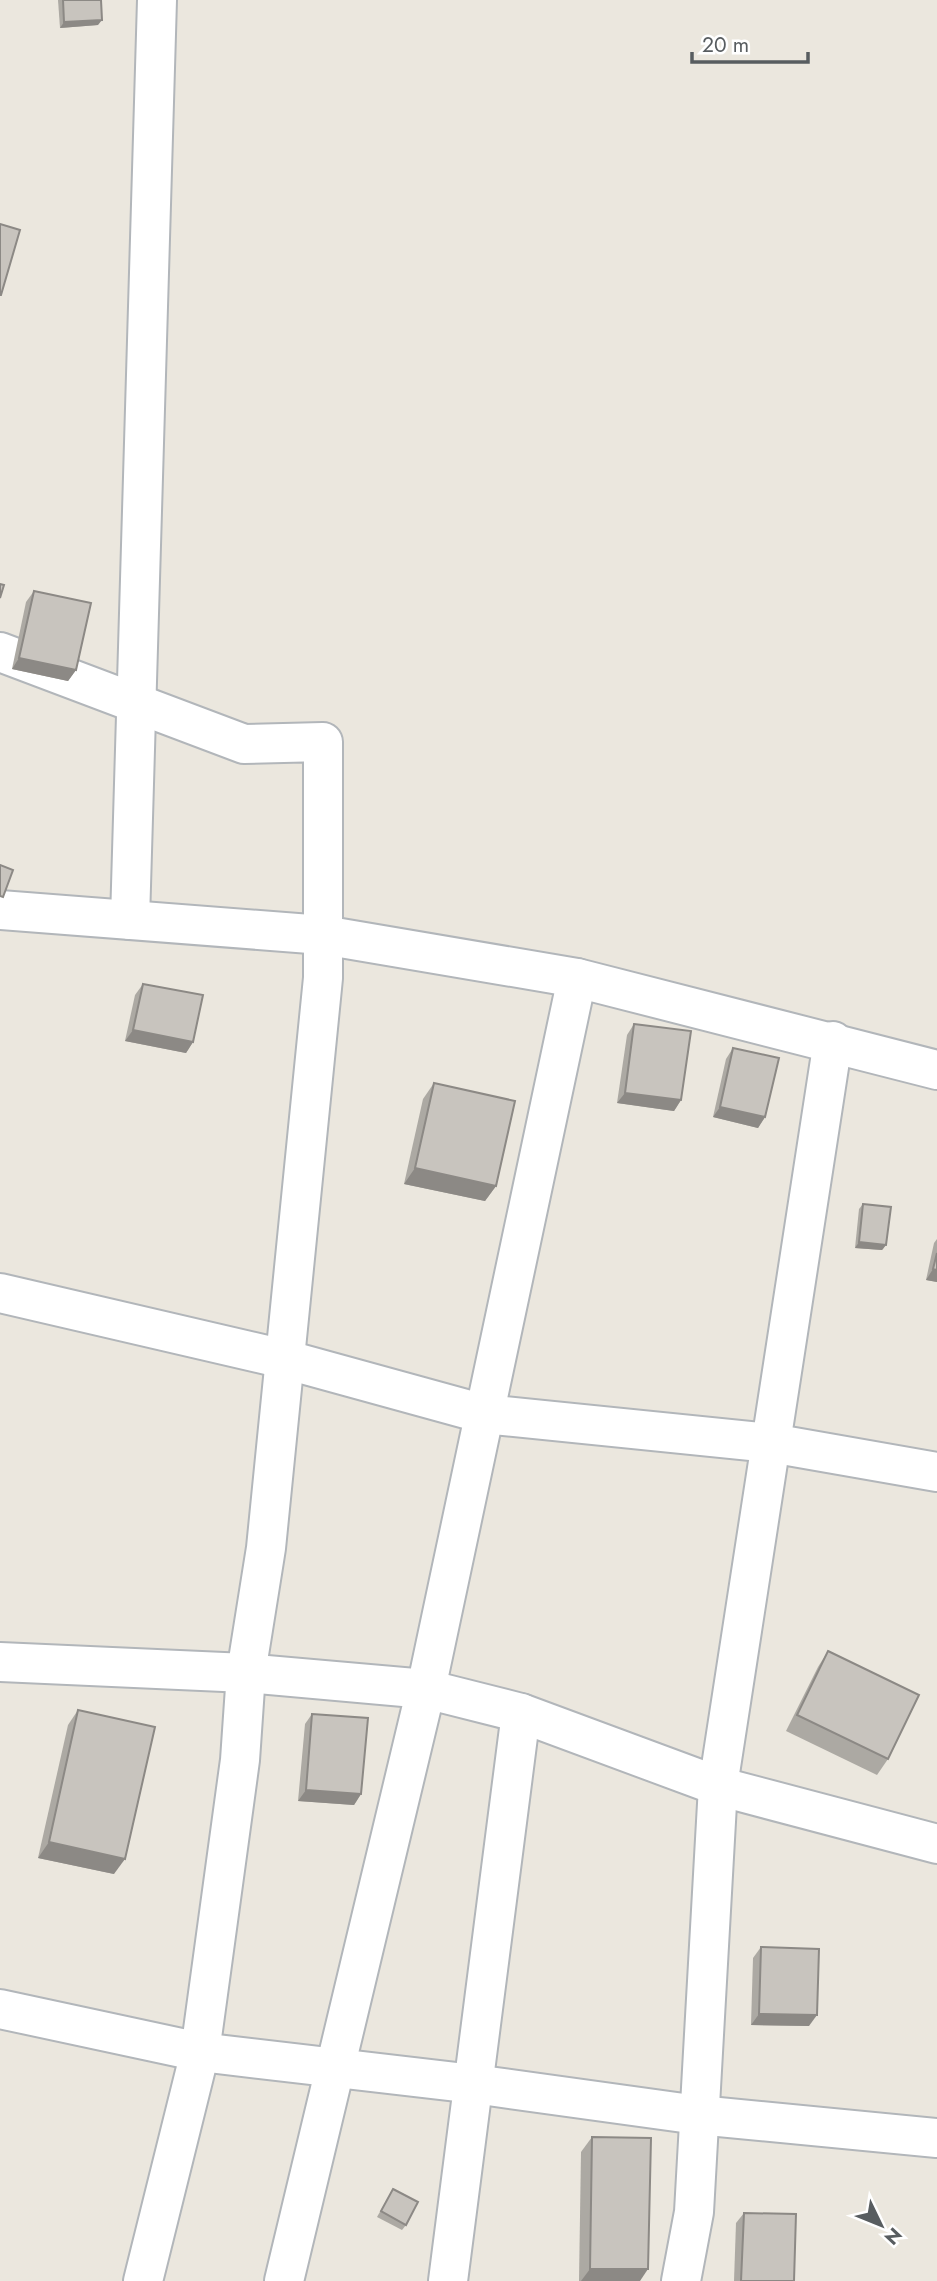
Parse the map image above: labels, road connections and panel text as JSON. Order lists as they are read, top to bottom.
{
  "scale_bar": "20 m",
  "north": "bottom right"
}
